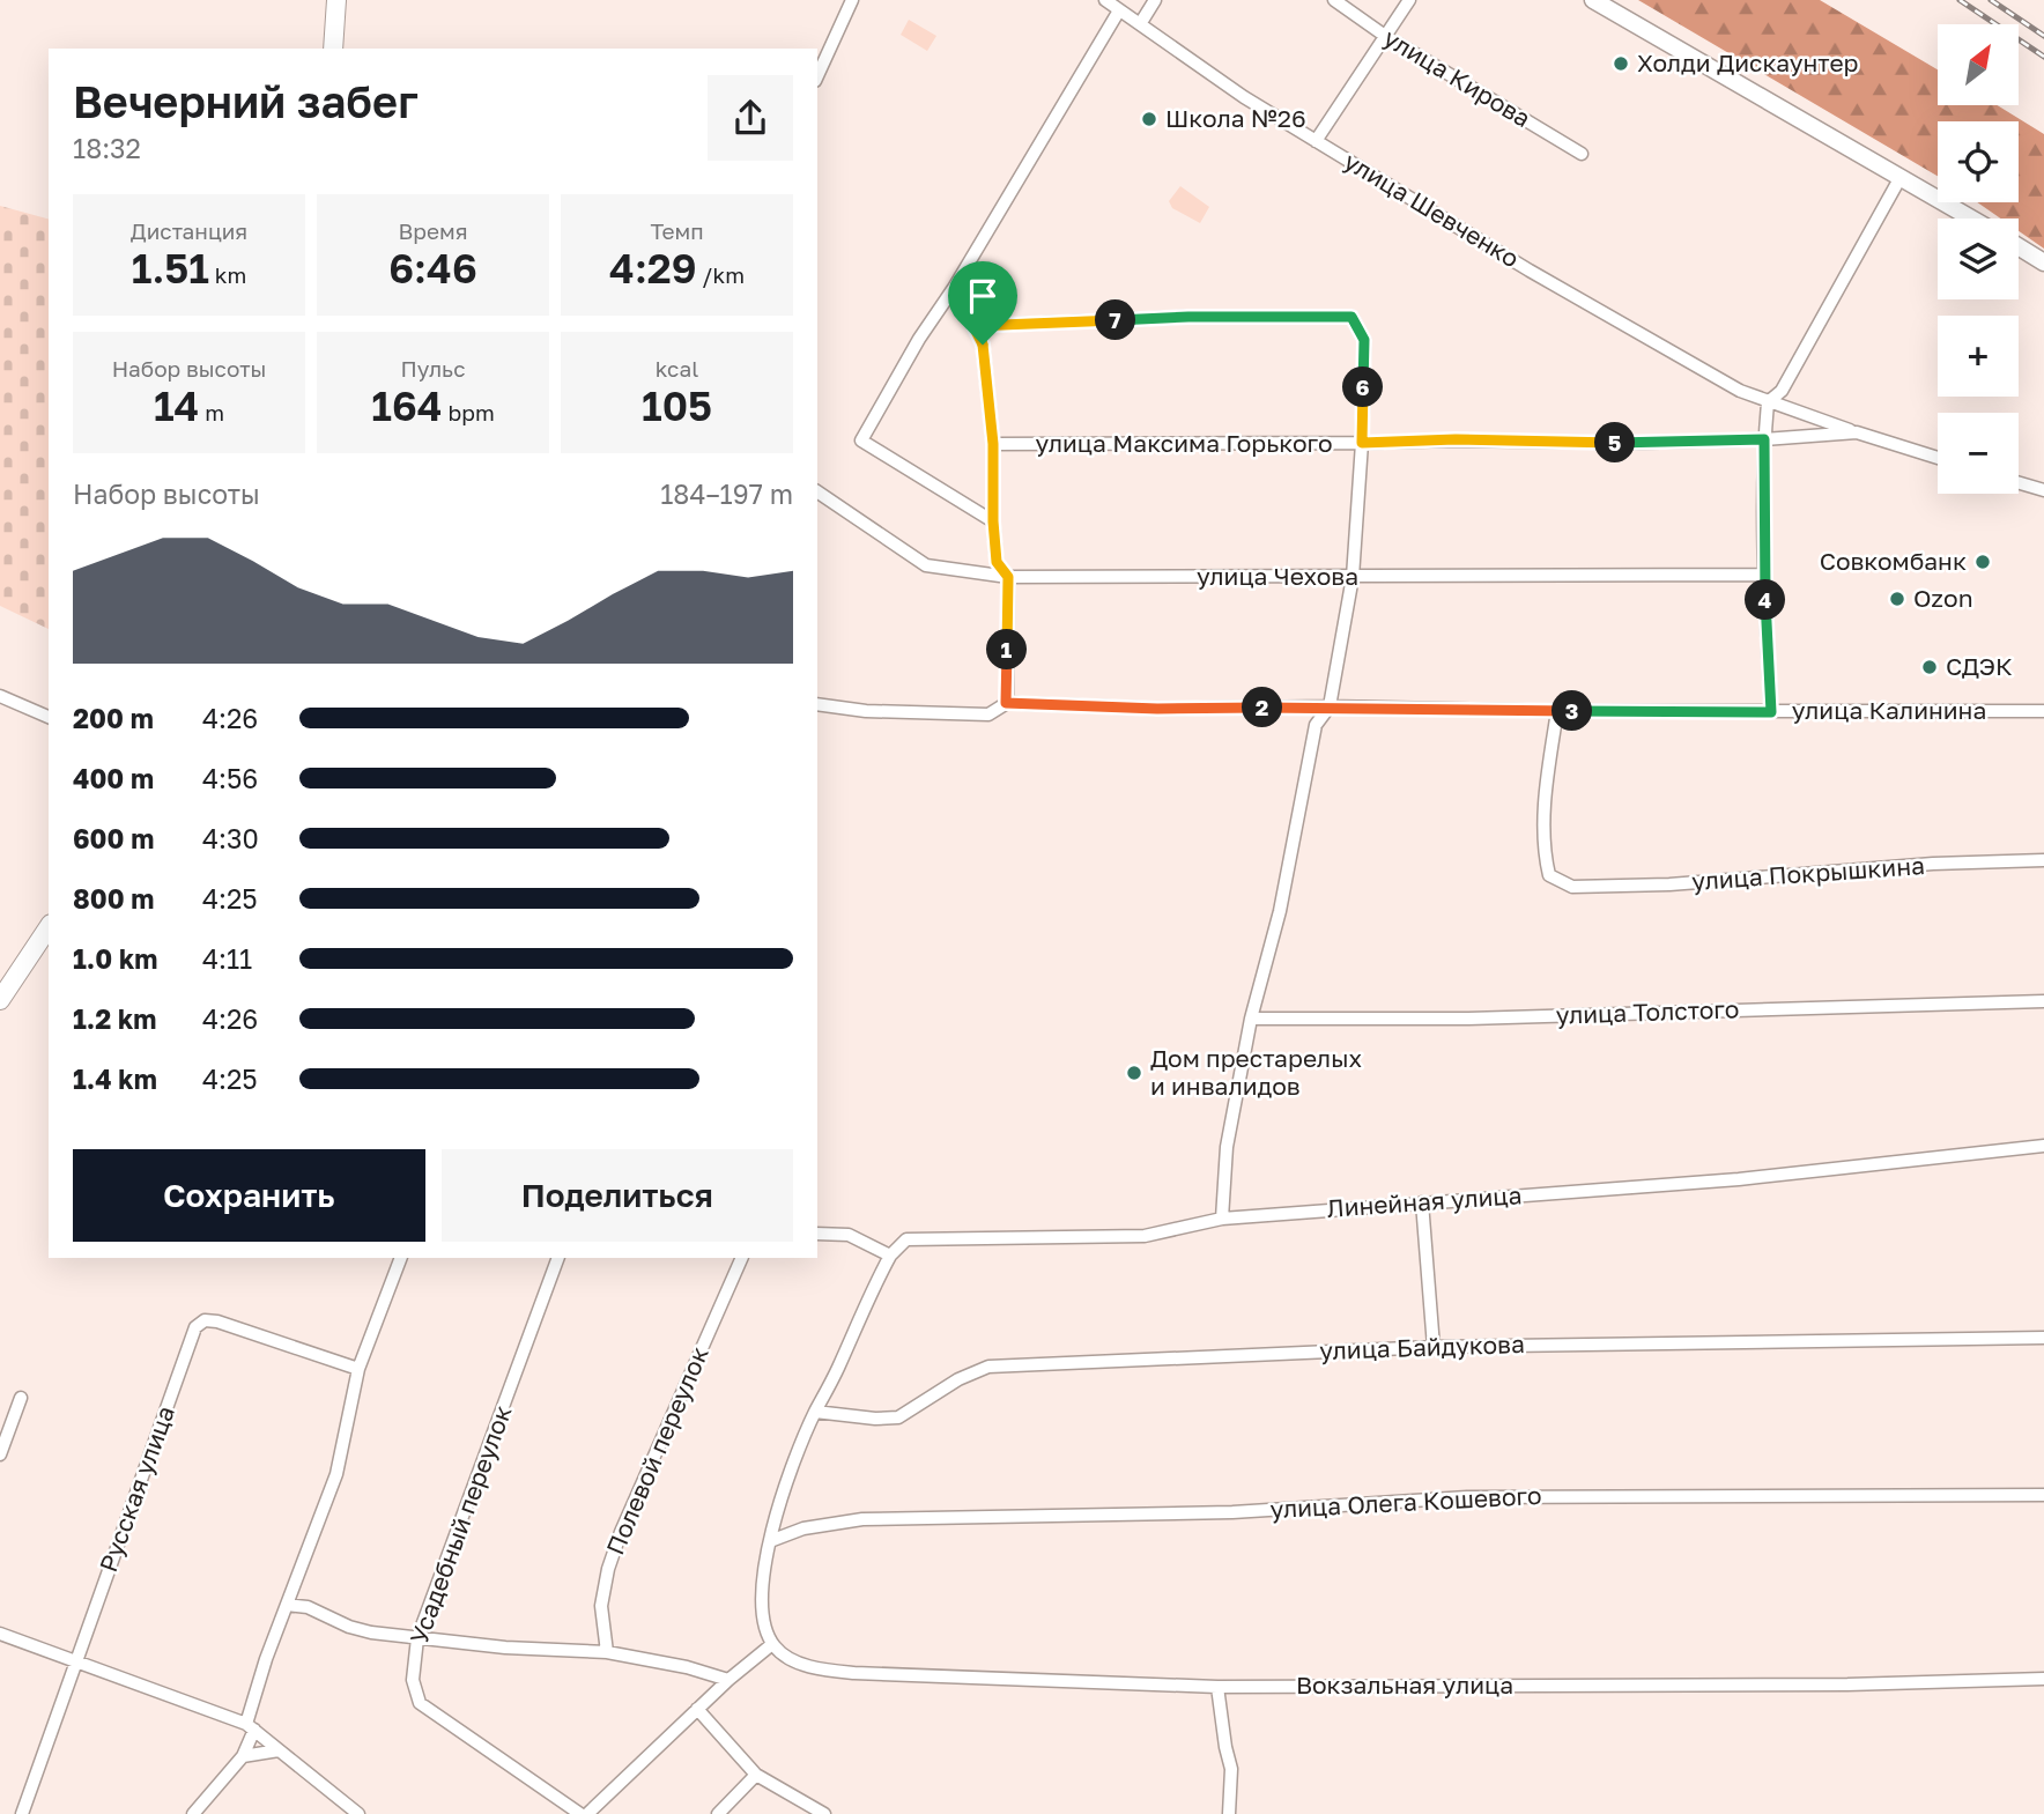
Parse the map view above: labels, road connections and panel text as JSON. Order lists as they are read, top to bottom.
{
  "streets": {
    "street": [
      "улица Кирова",
      "улица Шевченко",
      "улица Максима Горького",
      "улица Чехова",
      "улица Калинина",
      "улица Покрышкина",
      "улица Толстого",
      "Линейная улица",
      "улица Байдукова",
      "Полевой переулок",
      "Русская улица",
      "улица Олега Кошевого",
      "Усадебный переулок",
      "Вокзальная улица"
    ]
  },
  "crossings": [
    ["улица Шевченко", "улица Максима Горького"],
    ["улица Калинина", "улица Покрышкина"]
  ],
  "places": [
    "Холди Дискаунтер",
    "Школа №26",
    "Совкомбанк",
    "Ozon",
    "СДЭК",
    "Дом престарелых и инвалидов"
  ],
  "north": "top right",
  "page": {
    "map_buttons": ["+", "−"],
    "heading": ["Вечерний забег", "18:32"],
    "stats": [
      ["Дистанция", "1.51 km"],
      ["Время", "6:46"],
      ["Темп", "4:29 /km"],
      ["Набор высоты", "14 m"],
      ["Пульс", "164 bpm"],
      ["kcal", "105"]
    ],
    "pins": [
      "7",
      "6",
      "5",
      "4",
      "1",
      "2",
      "3"
    ],
    "chart": ["Набор высоты", "184–197 m"],
    "list": [
      {
        "name": "200 m",
        "note": "4:26"
      },
      {
        "name": "400 m",
        "note": "4:56"
      },
      {
        "name": "600 m",
        "note": "4:30"
      },
      {
        "name": "800 m",
        "note": "4:25"
      },
      {
        "name": "1.0 km",
        "note": "4:11"
      },
      {
        "name": "1.2 km",
        "note": "4:26"
      },
      {
        "name": "1.4 km",
        "note": "4:25"
      }
    ],
    "buttons": ["Сохранить", "Поделиться"]
  }
}
